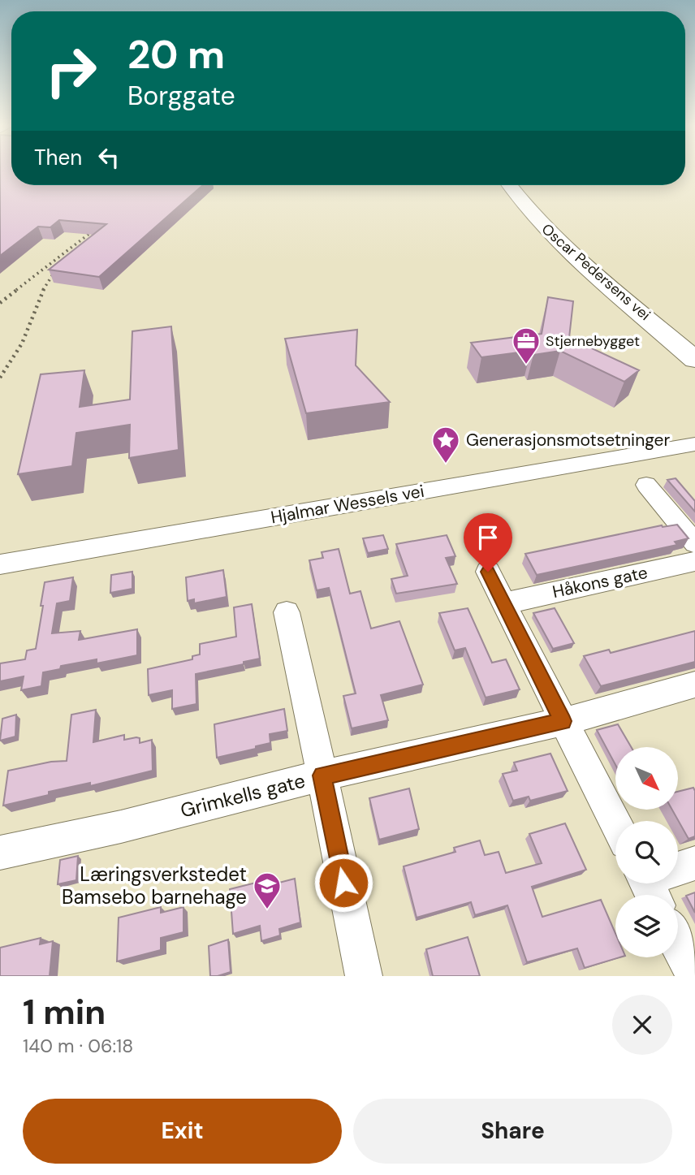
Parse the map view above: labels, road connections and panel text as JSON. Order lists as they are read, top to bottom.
{
  "streets": {
    "main road": ["Oscar Pedersens vei"],
    "street": ["Hjalmar Wessels vei", "Håkons gate", "Grimkells gate"]
  },
  "places": {
    "office": ["Stjernebygget"],
    "place": ["Generasjonsmotsetninger"],
    "school or university": ["Læringsverkstedet Bamsebo barnehage"]
  },
  "north": "bottom right",
  "page": {
    "turn": ["20 m", "Borggate"],
    "then": "Then",
    "heading": ["1 min", "140 m · 06:18"],
    "buttons": ["Exit", "Share"]
  }
}
